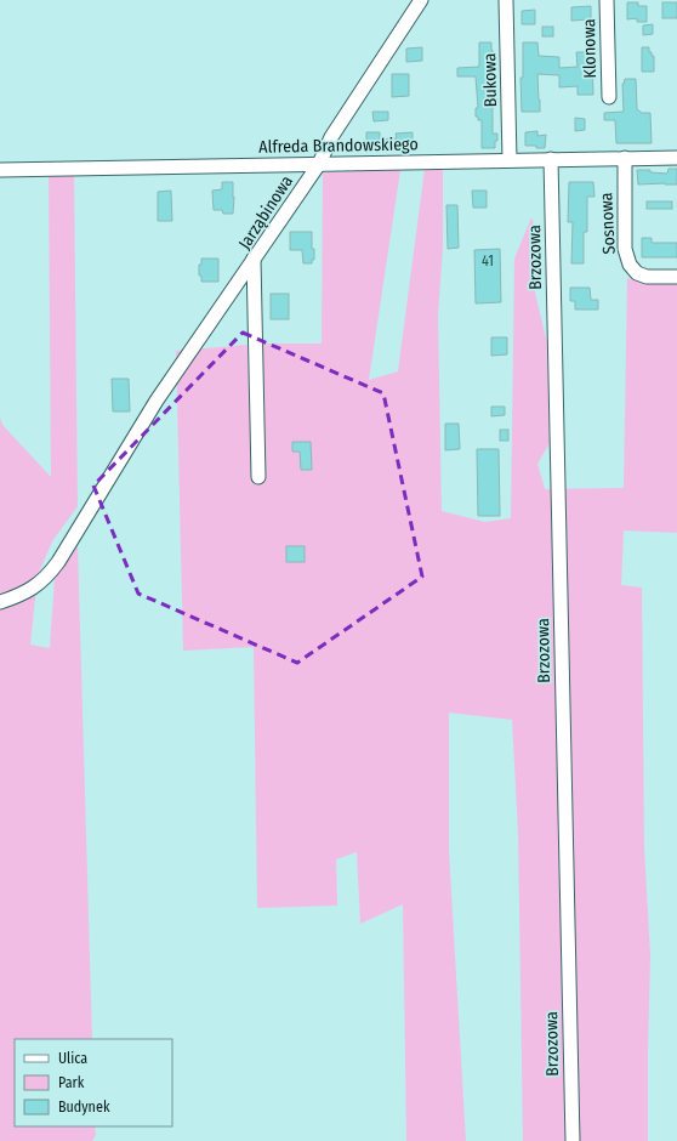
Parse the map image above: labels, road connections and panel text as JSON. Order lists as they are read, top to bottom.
{
  "streets": {
    "street": [
      "Klonowa",
      "Bukowa",
      "Alfreda Brandowskiego",
      "Jarząbinowa",
      "Sosnowa",
      "Brzozowa"
    ]
  },
  "crossings": [
    ["Bukowa", "Alfreda Brandowskiego"],
    ["Alfreda Brandowskiego", "Jarząbinowa"],
    ["Alfreda Brandowskiego", "Sosnowa"],
    ["Alfreda Brandowskiego", "Brzozowa"]
  ],
  "house_numbers": ["41"],
  "legend": ["Ulica", "Park", "Budynek"]
}
